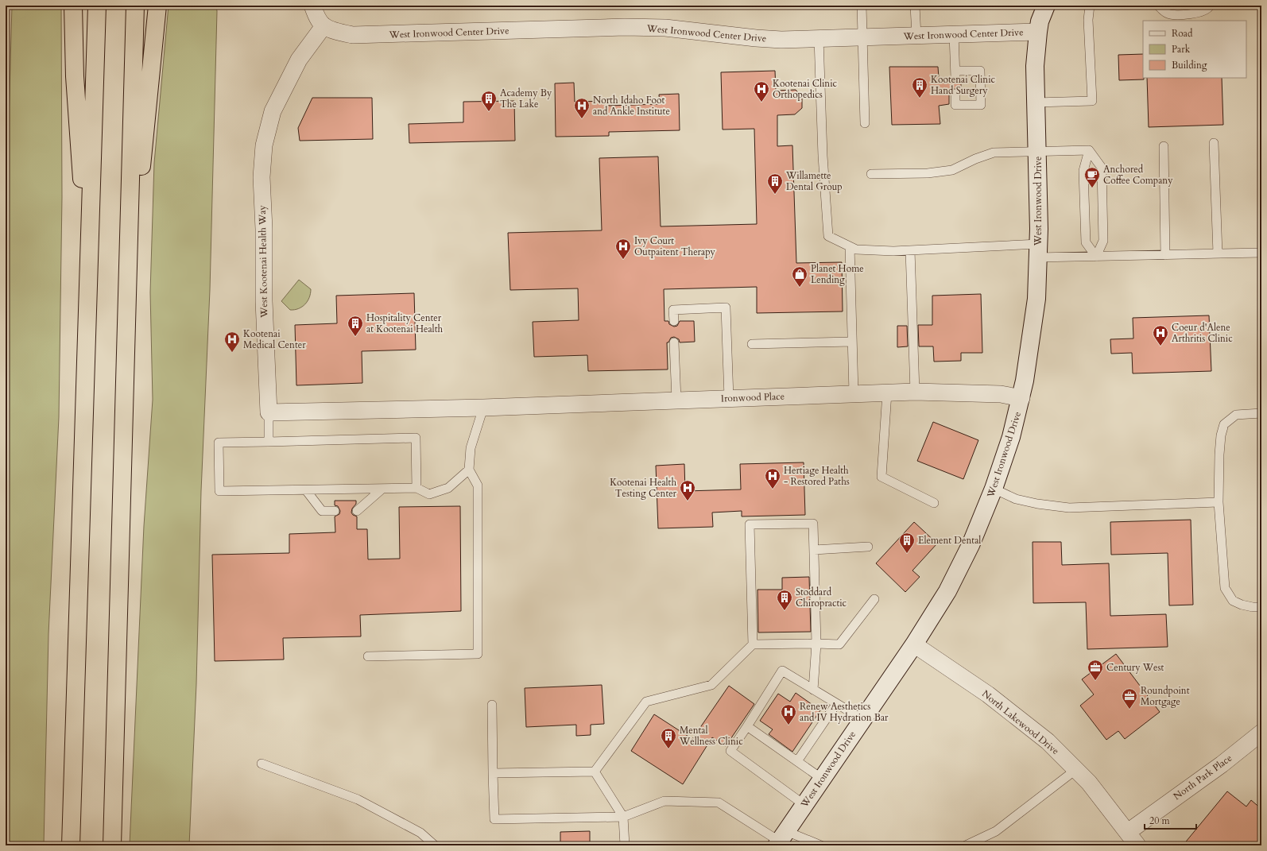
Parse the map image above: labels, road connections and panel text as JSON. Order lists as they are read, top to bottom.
{
  "streets": {
    "street": [
      "West Ironwood Center Drive",
      "West Ironwood Drive",
      "West Kootenai Health Way",
      "Ironwood Place",
      "North Lakewood Drive",
      "North Park Place"
    ]
  },
  "crossings": [
    ["West Ironwood Center Drive", "West Ironwood Drive"],
    ["West Ironwood Center Drive", "West Kootenai Health Way"],
    ["West Ironwood Drive", "Ironwood Place"],
    ["West Ironwood Drive", "North Lakewood Drive"],
    ["North Lakewood Drive", "North Park Place"]
  ],
  "places": {
    "building": [
      "Kootenai Clinic Hand Surgery",
      "Academy By The Lake",
      "Willamette Dental Group",
      "Hospitality Center at Kootenai Health",
      "Element Dental",
      "Stoddard Chiropractic",
      "Mental Wellness Clinic"
    ],
    "hospital": [
      "Kootenai Clinic Orthopedics",
      "North Idaho Foot and Ankle Institute",
      "Ivy Court Outpaitent Therapy",
      "Coeur d'Alene Arthritis Clinic",
      "Kootenai Medical Center",
      "Hertiage Health - Restored Paths",
      "Kootenai Health Testing Center",
      "Renew Aesthetics and IV Hydration Bar"
    ],
    "cafe": ["Anchored Coffee Company"],
    "shop": ["Planet Home Lending"],
    "office": ["Century West", "Roundpoint Mortgage"]
  },
  "legend": ["Road", "Park", "Building"],
  "scale_bar": "20 m"
}
